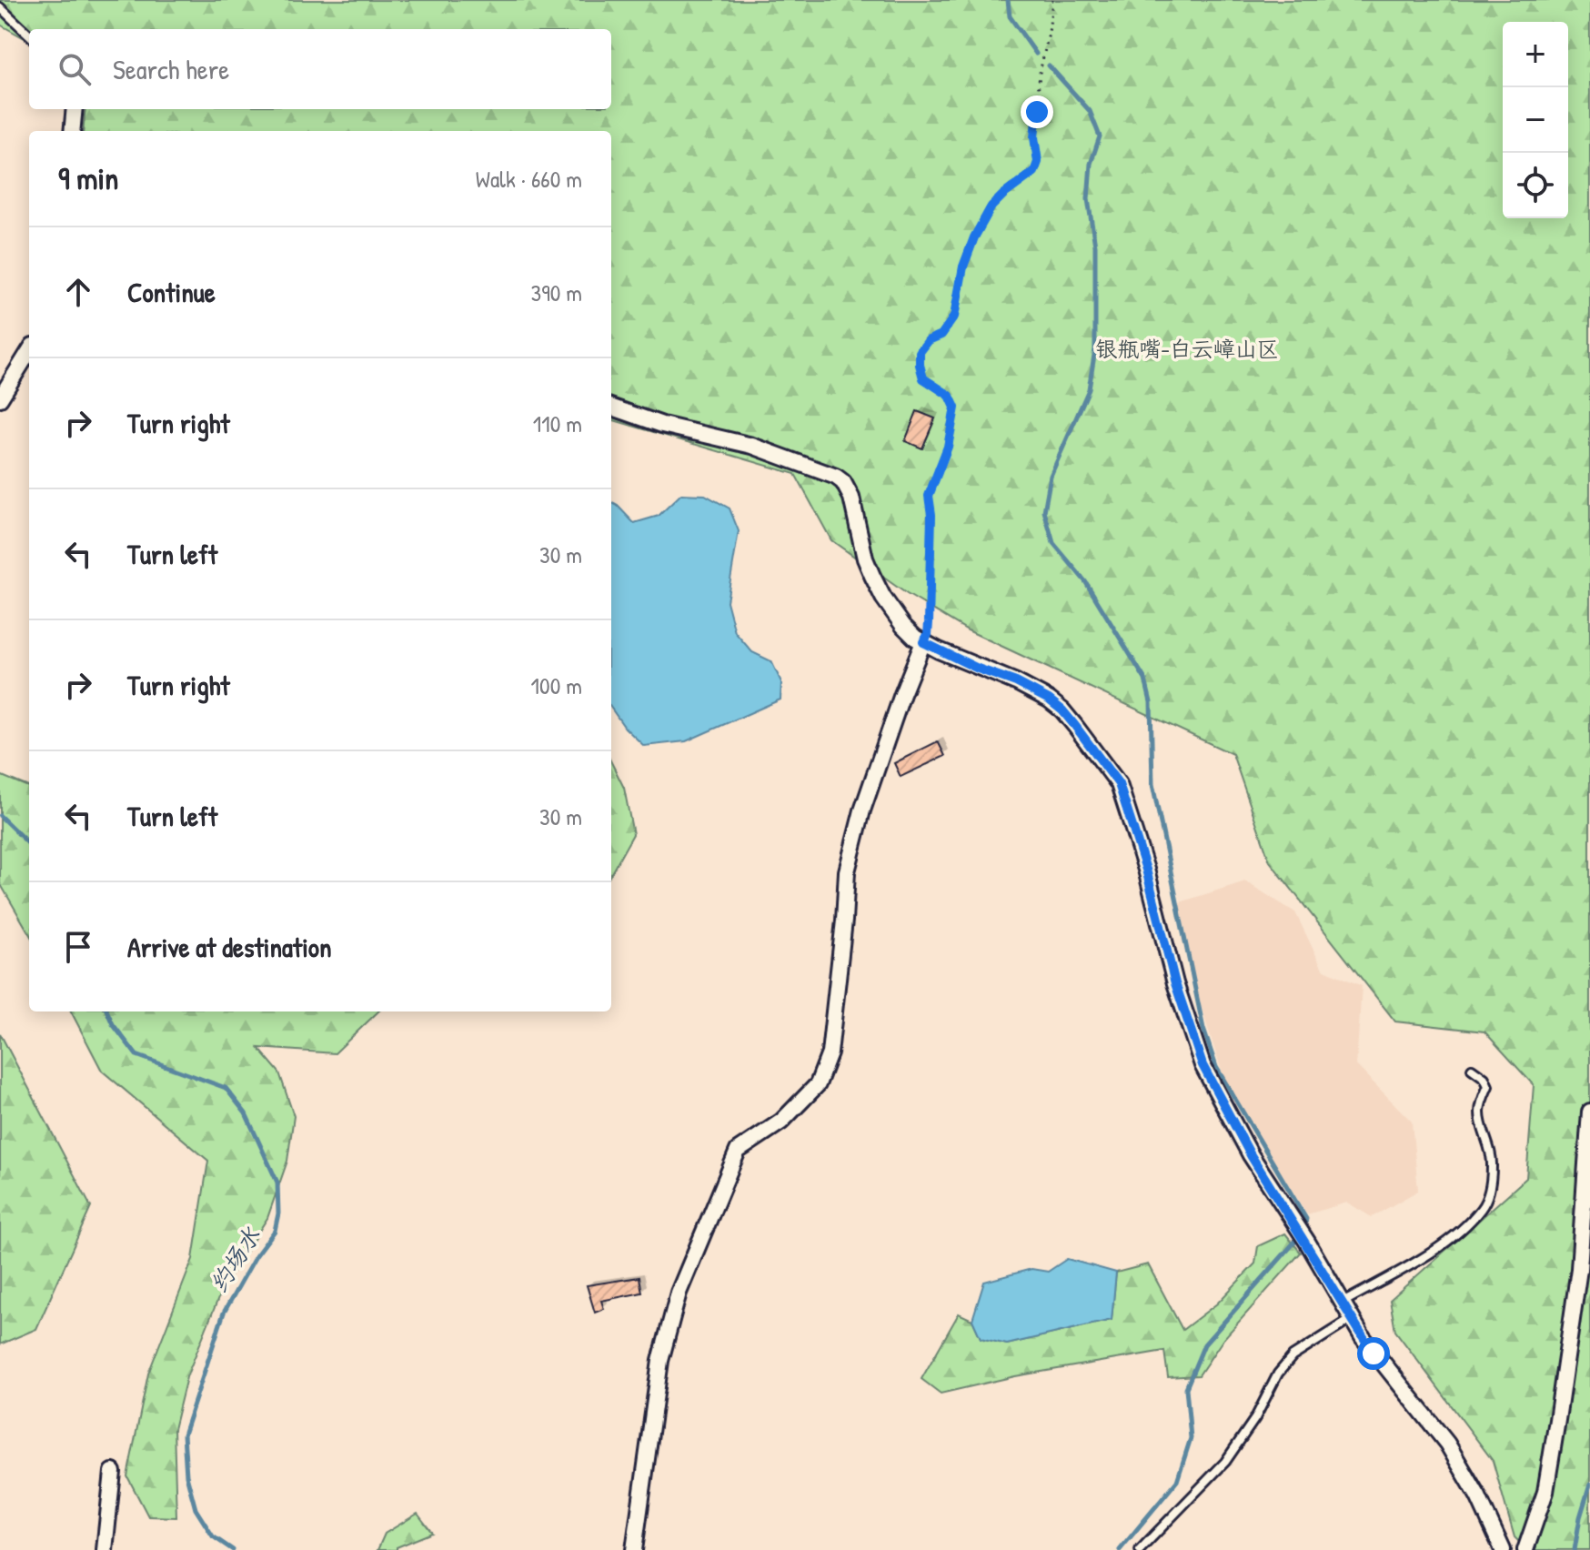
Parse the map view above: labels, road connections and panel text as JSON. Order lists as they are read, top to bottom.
{
  "water": ["约场水"],
  "parks": ["银瓶嘴-白云嶂山区"],
  "page": {
    "map_buttons": ["+", "−"],
    "search": "Search here",
    "heading": ["9 min", "Walk · 660 m"],
    "list": [
      ["Continue", "390 m"],
      ["Turn right", "110 m"],
      ["Turn left", "30 m"],
      ["Turn right", "100 m"],
      ["Turn left", "30 m"],
      "Arrive at destination"
    ]
  }
}
